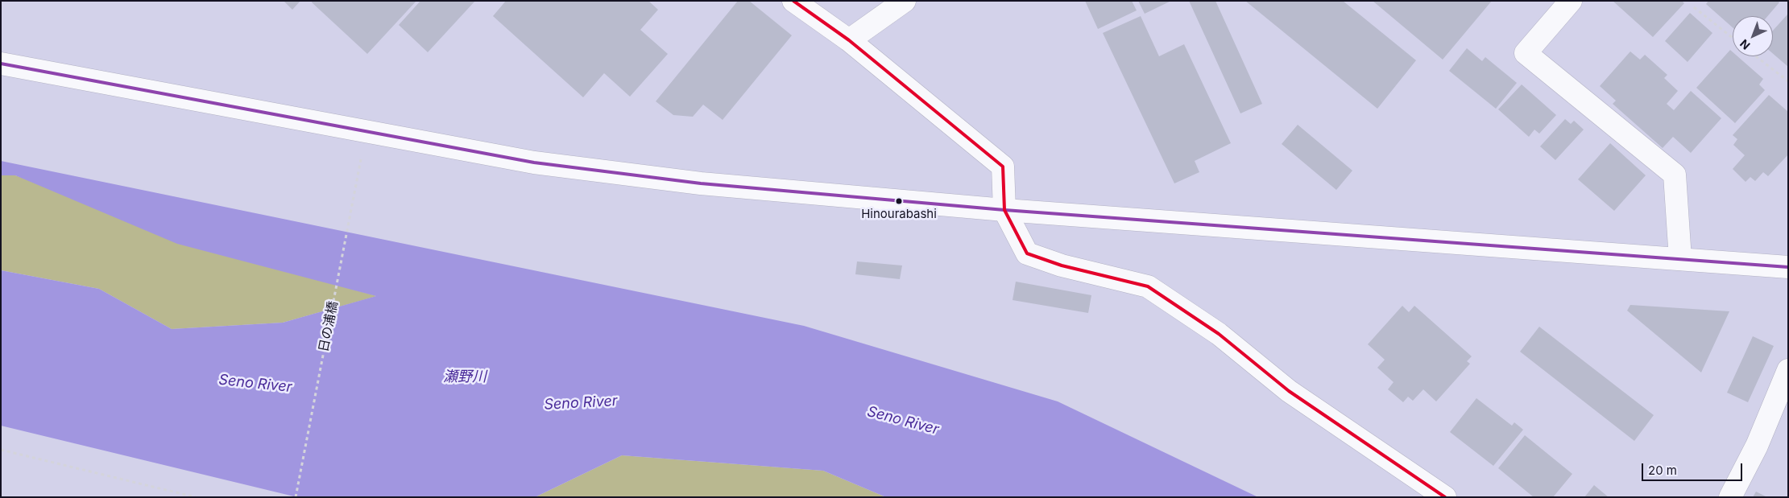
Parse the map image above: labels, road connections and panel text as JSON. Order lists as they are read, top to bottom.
{
  "streets": {
    "path": ["日の浦橋"]
  },
  "water": ["瀬野川", "Seno River"],
  "places": ["Hinourabashi"],
  "scale_bar": "20 m",
  "north": "bottom left"
}
